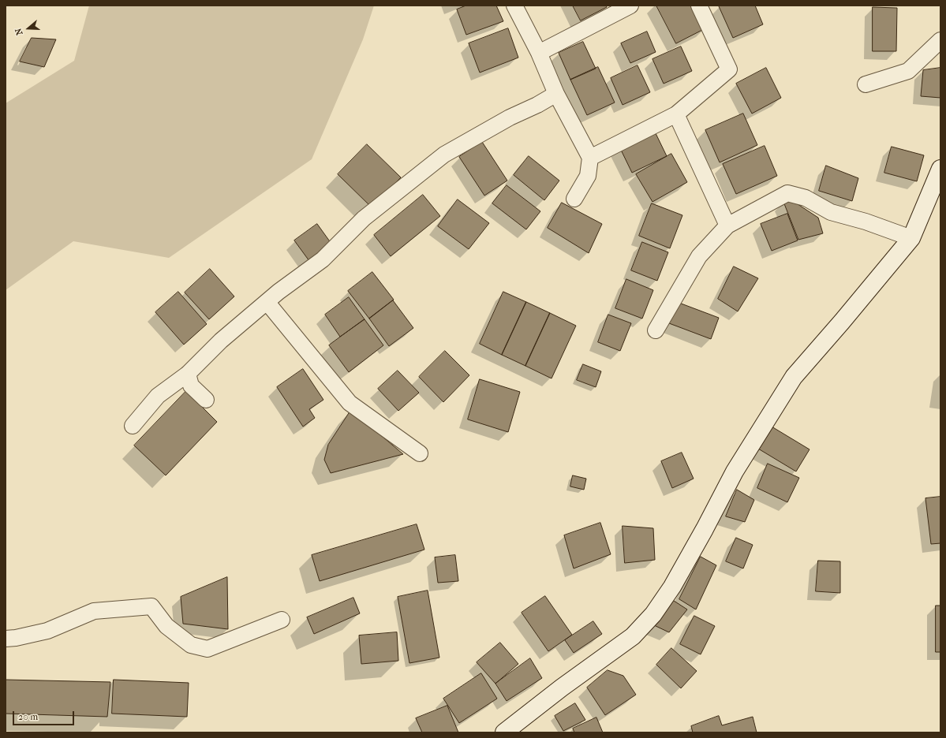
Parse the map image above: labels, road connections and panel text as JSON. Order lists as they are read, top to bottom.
{
  "scale_bar": "20 m",
  "north": "left"
}
